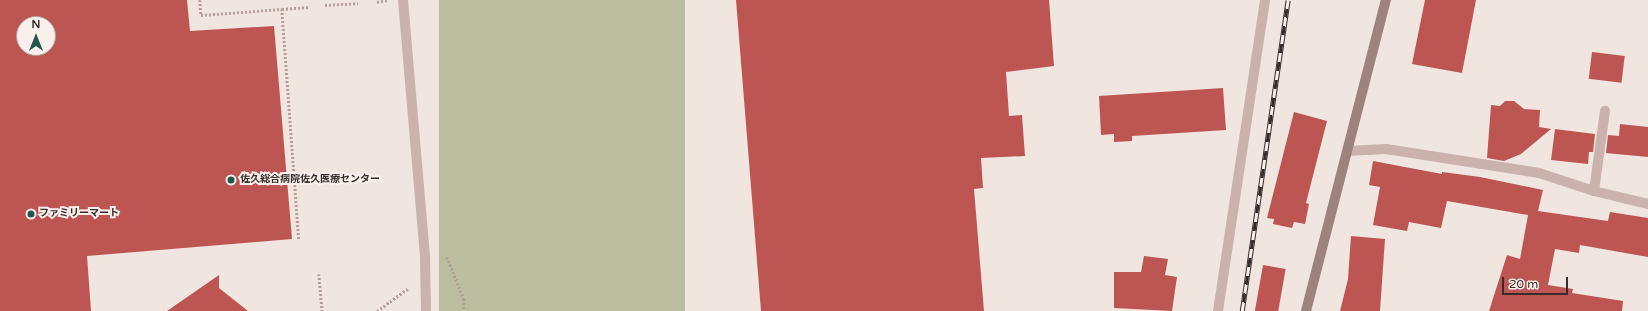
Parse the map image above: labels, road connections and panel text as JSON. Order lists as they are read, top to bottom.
{
  "places": ["佐久総合病院佐久医療センター", "ファミリーマート"],
  "scale_bar": "20 m",
  "north": "top"
}
